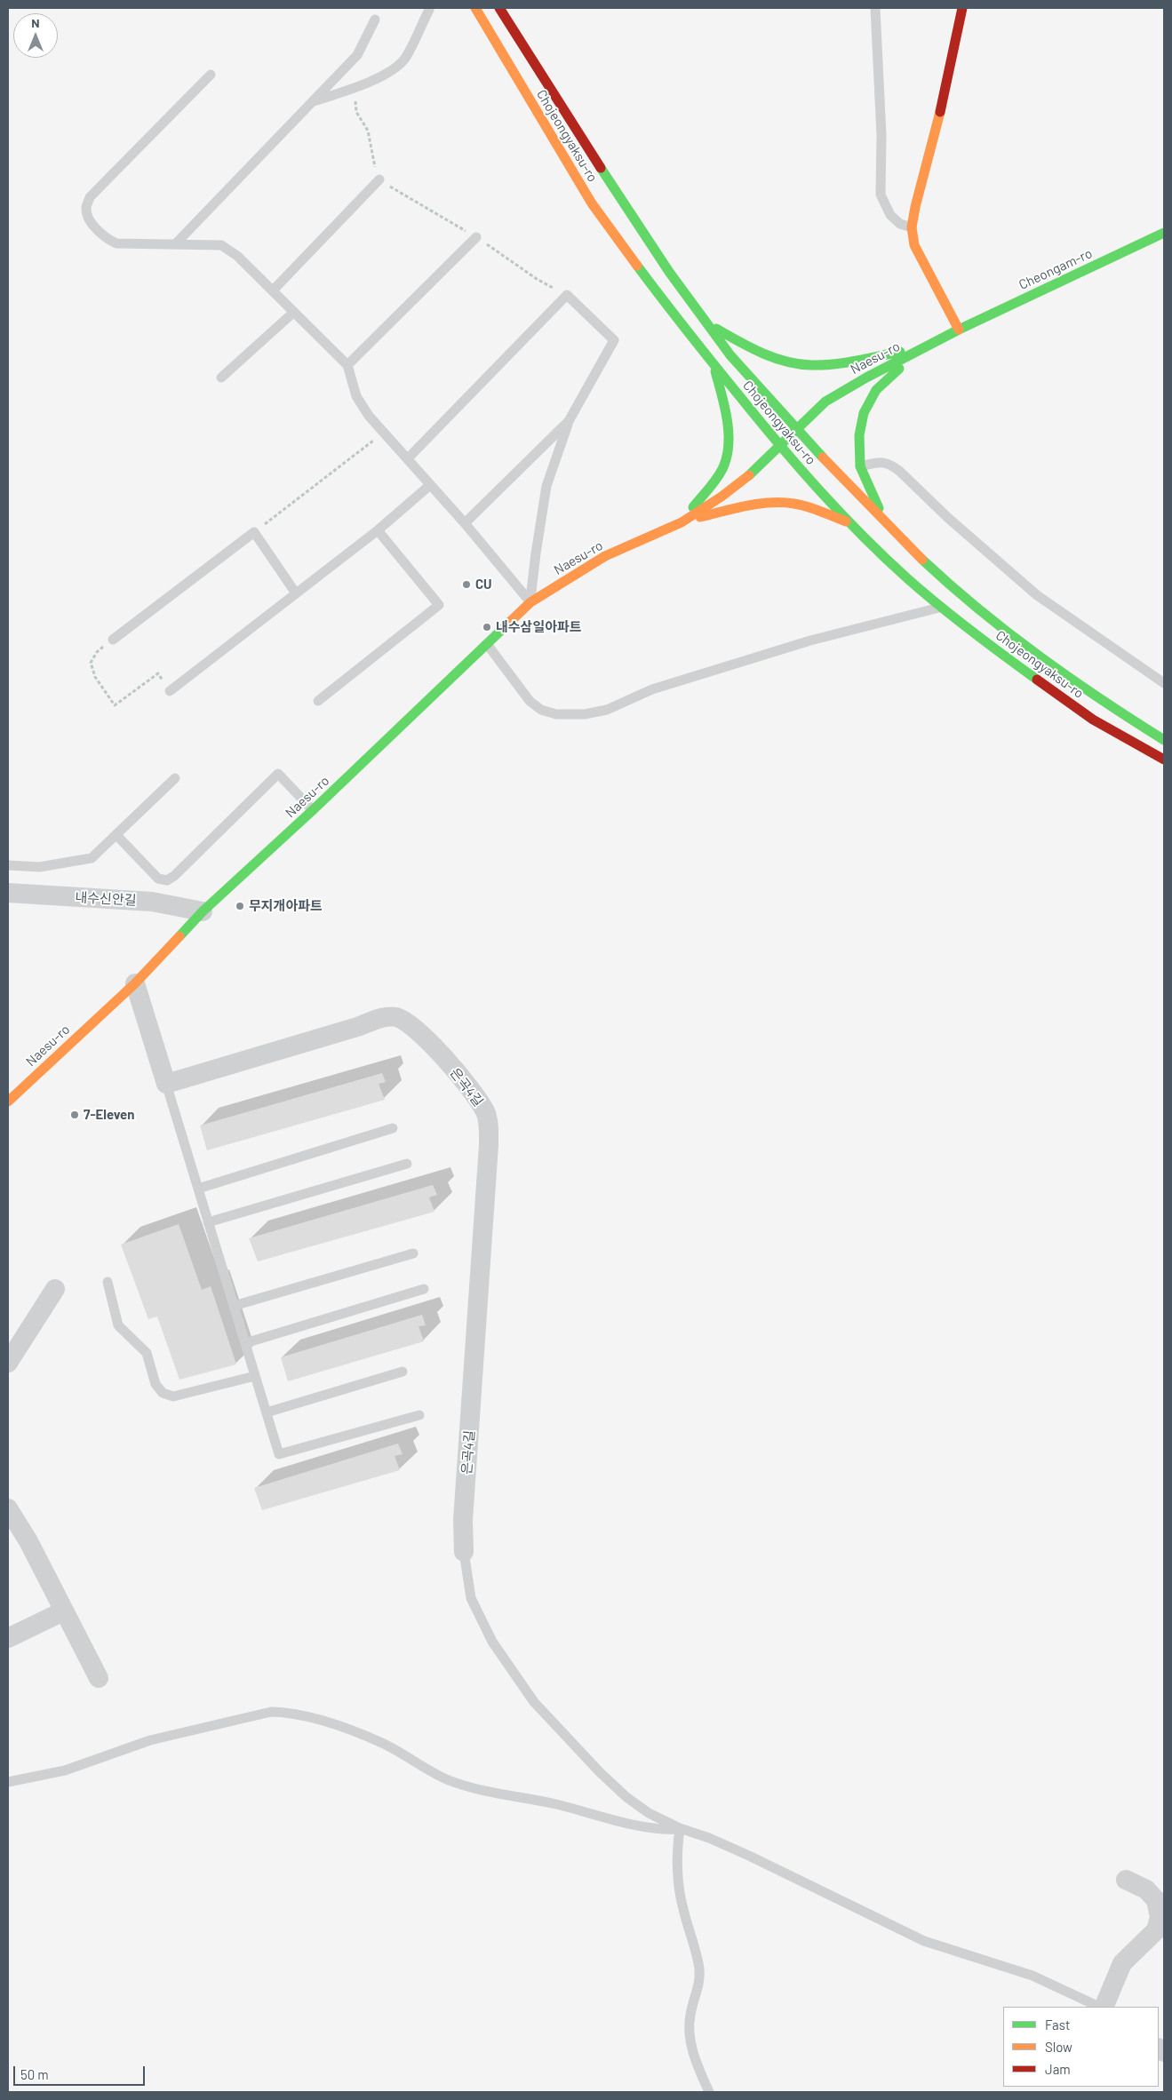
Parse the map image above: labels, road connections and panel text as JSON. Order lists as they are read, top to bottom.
{
  "streets": {
    "main road": ["Chojeongyaksu-ro", "Cheongam-ro", "Naesu-ro"],
    "street": ["내수신안길", "은곡4길"]
  },
  "crossings": [
    ["Chojeongyaksu-ro", "Naesu-ro"],
    ["Cheongam-ro", "Naesu-ro"],
    ["Naesu-ro", "내수신안길"]
  ],
  "places": [
    "CU",
    "내수삼일아파트",
    "무지개아파트",
    "7-Eleven"
  ],
  "legend": ["Fast", "Slow", "Jam"],
  "scale_bar": "50 m",
  "north": "top"
}
